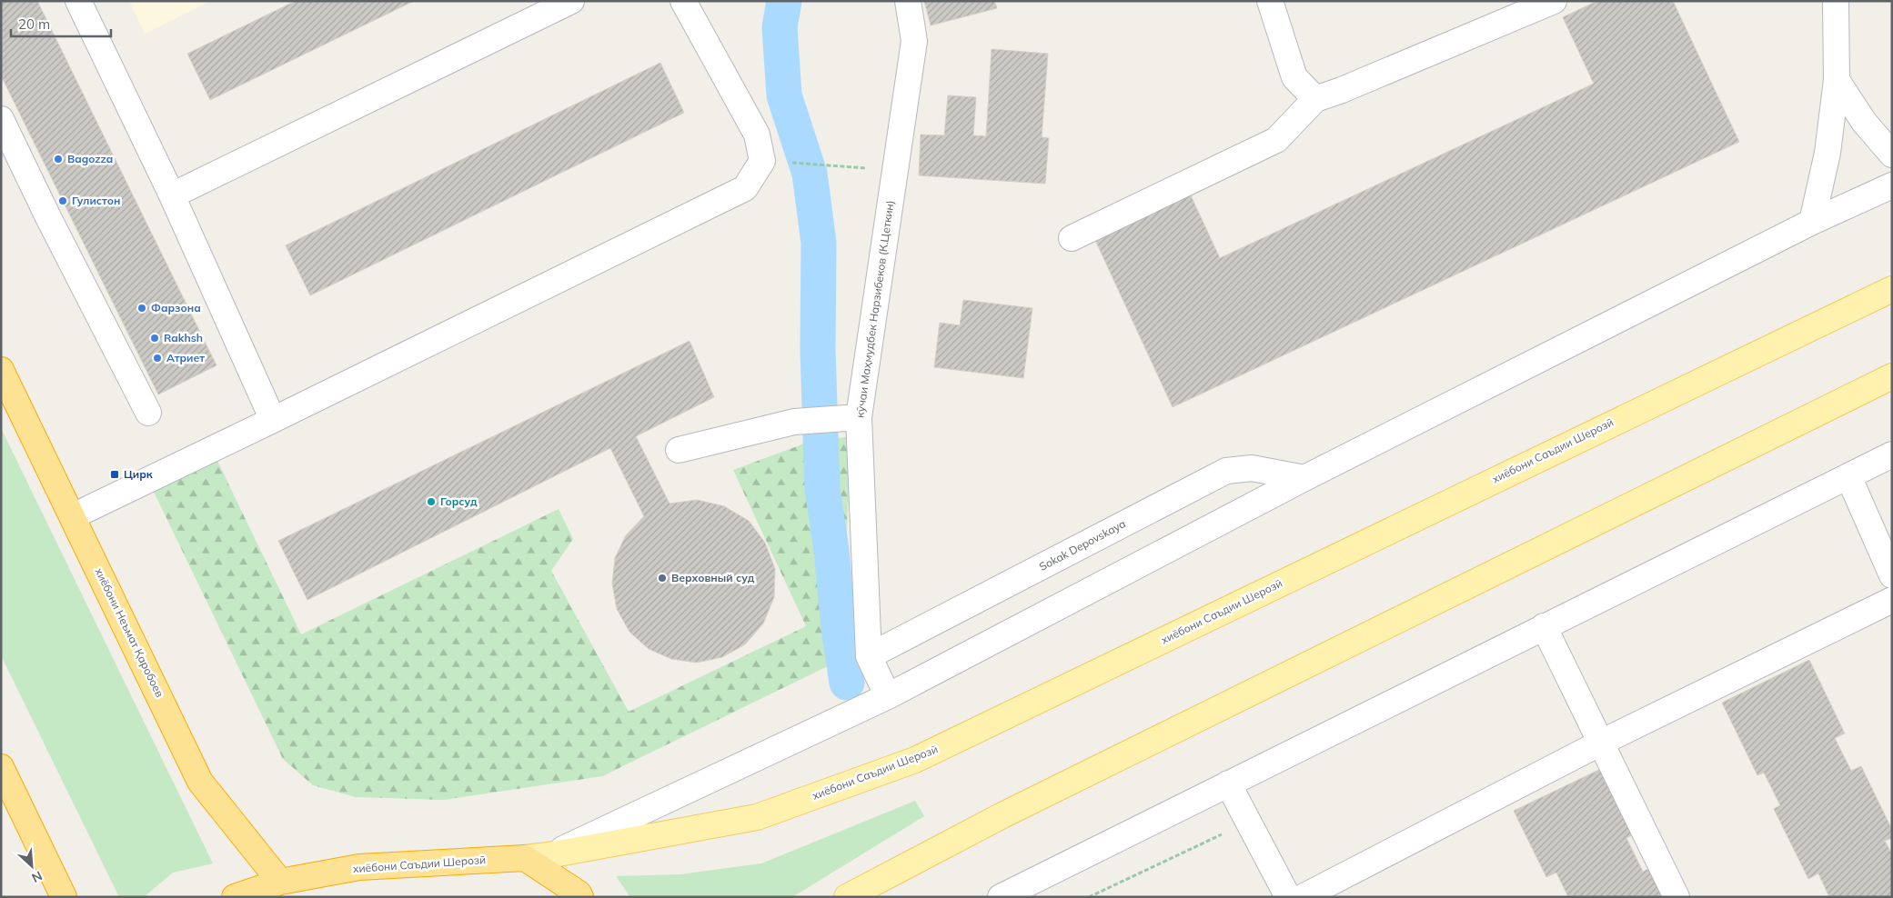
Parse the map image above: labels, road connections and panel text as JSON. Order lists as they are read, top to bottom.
{
  "streets": {
    "highway": ["хиёбони Саъдии Шерозӣ", "хиёбони Неъмат Қаробоев"],
    "street": ["кӯчаи Маҳмудбек Нарзибеков (К.Цеткин)", "Sokak Depovskaya"]
  },
  "crossings": [
    ["кӯчаи Маҳмудбек Нарзибеков (К.Цеткин)", "Sokak Depovskaya"],
    ["хиёбони Саъдии Шерозӣ", "хиёбони Неъмат Қаробоев"]
  ],
  "places": {
    "other": [
      "Bagozza",
      "Гулистон",
      "Фарзона",
      "Rakhsh",
      "Атриет",
      "Горсуд",
      "Верховный суд"
    ],
    "transit": ["Цирк"]
  },
  "scale_bar": "20 m",
  "north": "bottom right"
}
